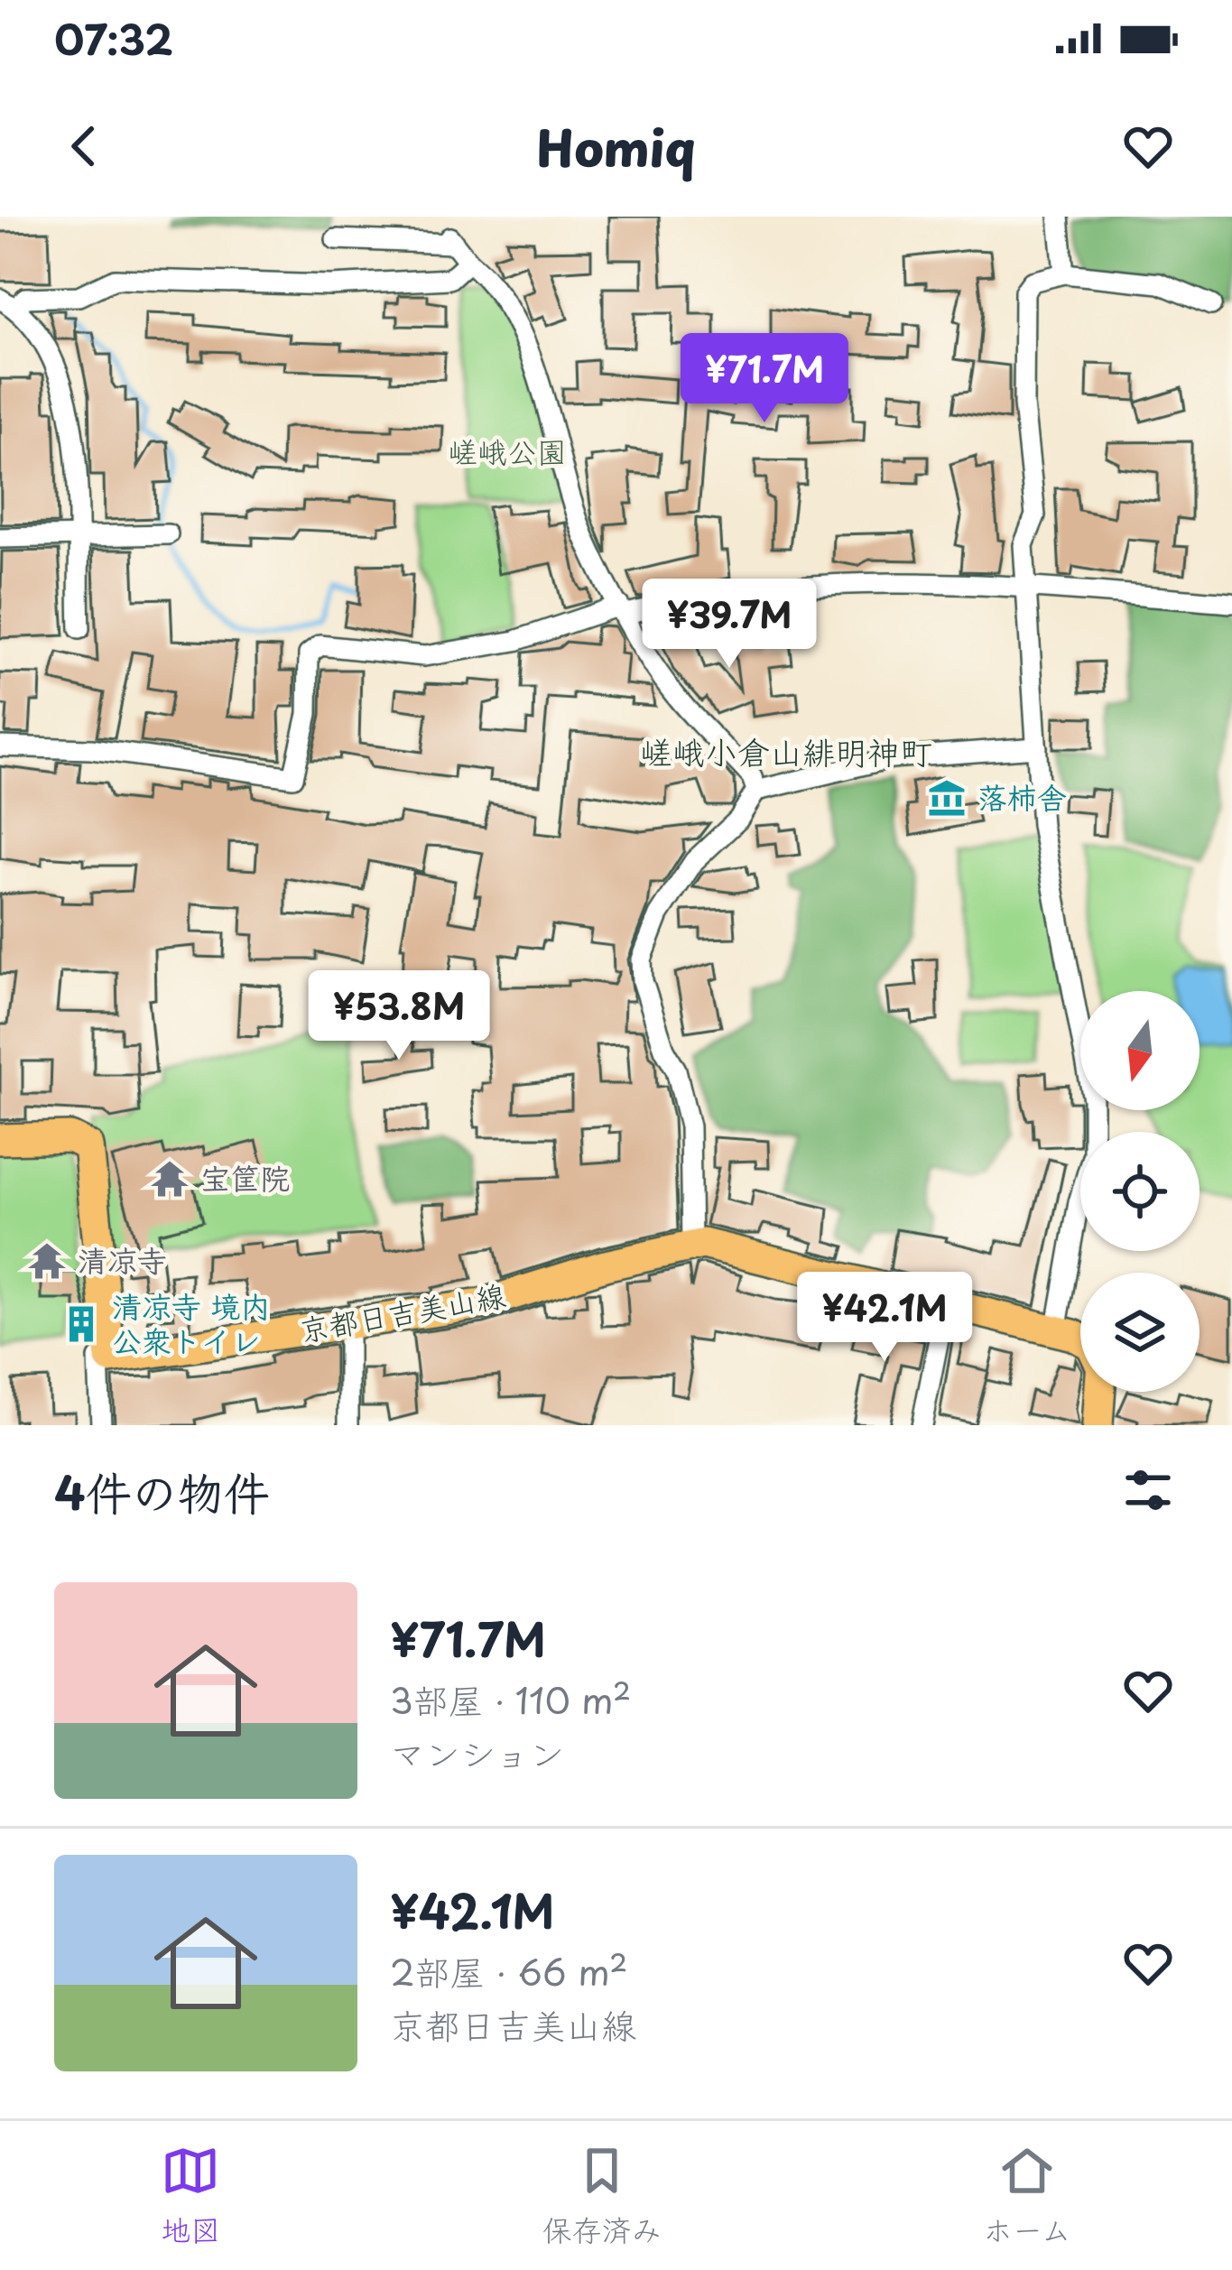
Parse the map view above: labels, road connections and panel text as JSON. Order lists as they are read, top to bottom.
{
  "streets": {
    "main road": ["京都日吉美山線"]
  },
  "districts": ["嵯峨小倉山緋明神町"],
  "parks": ["嵯峨公園"],
  "places": {
    "museum": ["落柿舎"],
    "temple": ["宝筐院", "清凉寺"],
    "building": ["清凉寺 境内 公衆トイレ"]
  },
  "north": "bottom",
  "page": {
    "status": "07:32",
    "header": "Homiq",
    "price": [
      "¥71.7M",
      "¥39.7M",
      "¥53.8M",
      "¥42.1M"
    ],
    "heading": "4件の物件",
    "list": [
      {
        "name": "¥71.7M",
        "note": "3部屋 · 110 m² · マンション"
      },
      {
        "name": "¥42.1M",
        "note": "2部屋 · 66 m² · 京都日吉美山線"
      }
    ],
    "tabs": ["地図", "保存済み", "ホーム"]
  }
}
